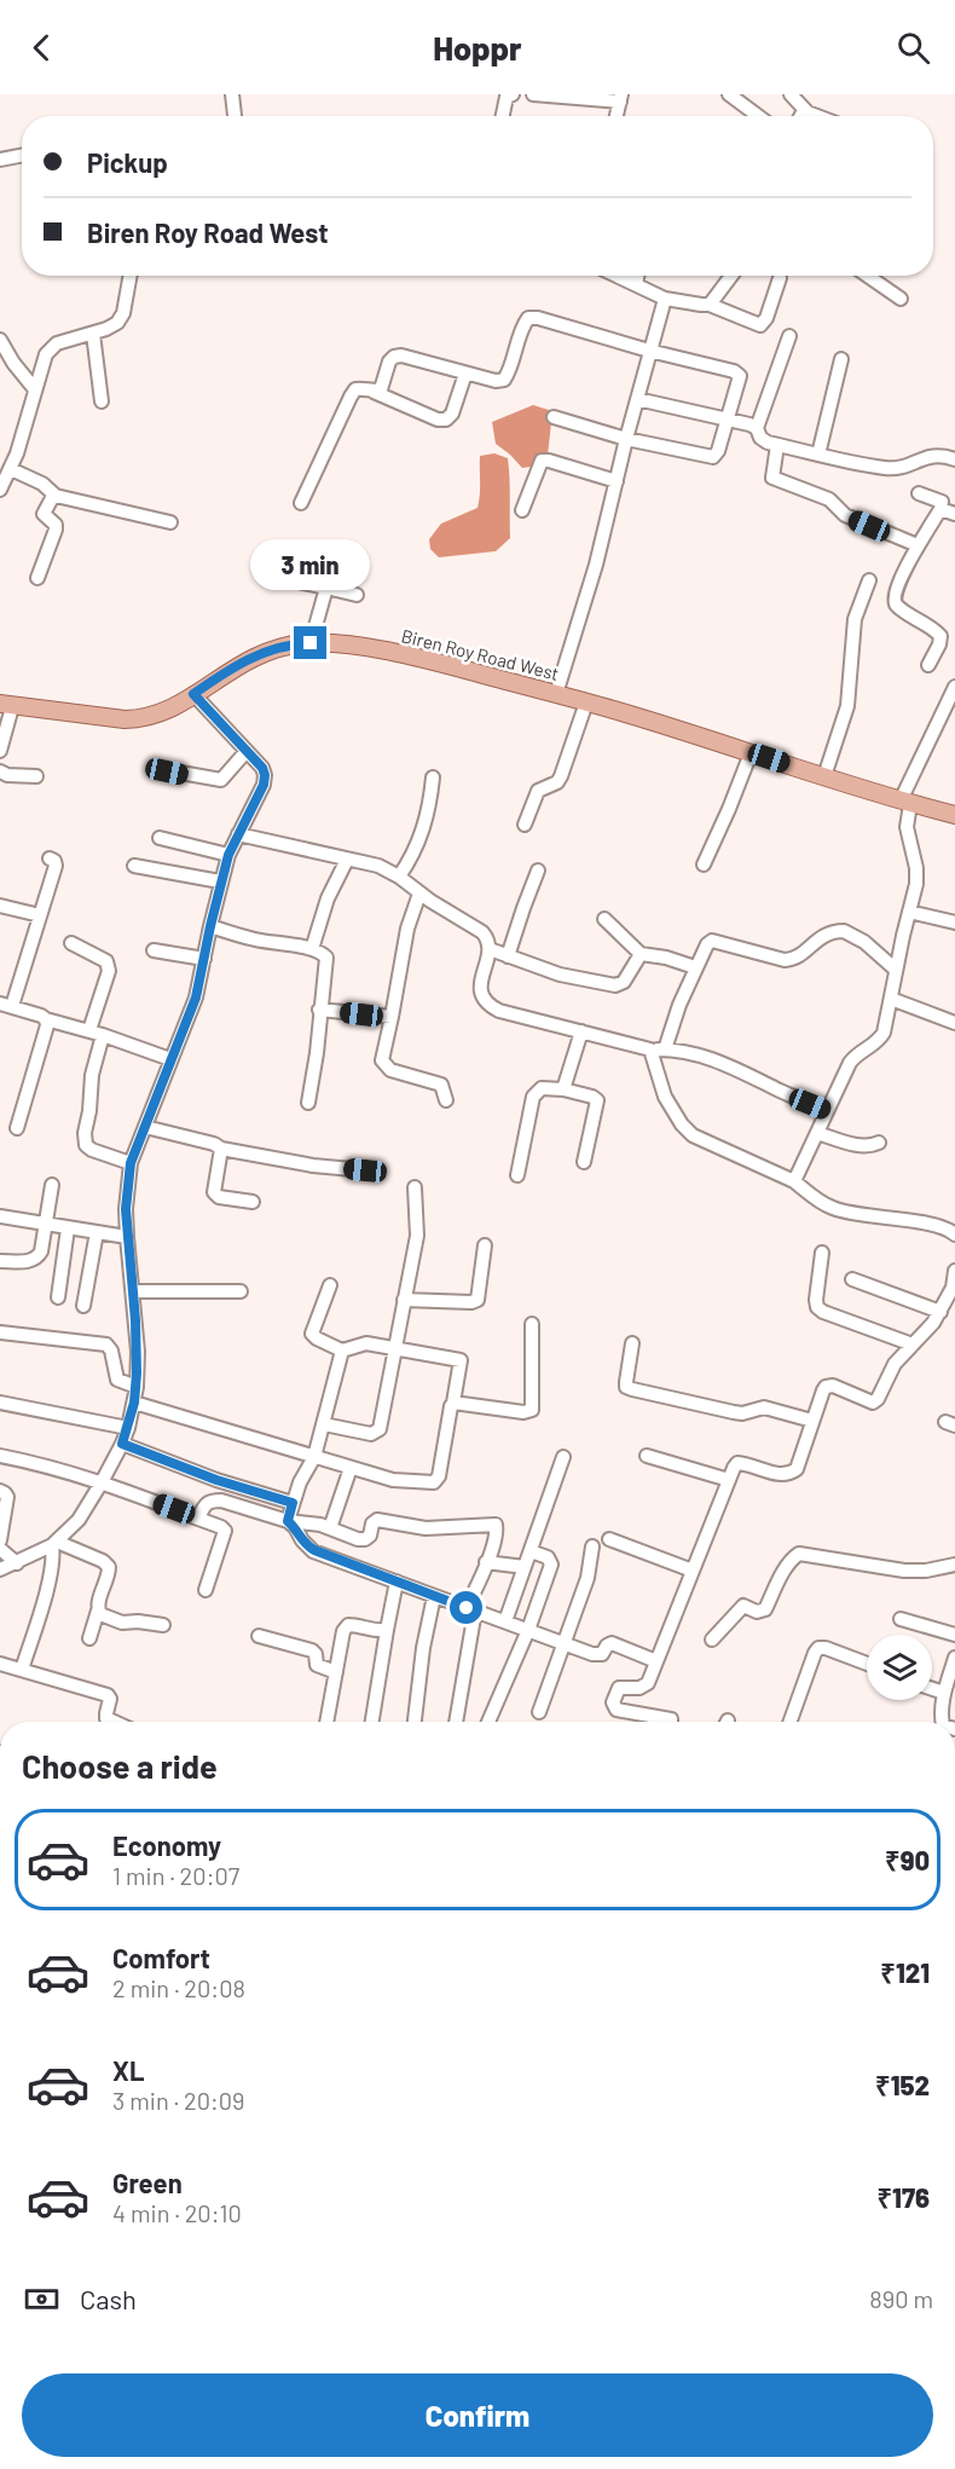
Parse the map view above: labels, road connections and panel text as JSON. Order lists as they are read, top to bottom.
{
  "streets": {
    "main road": ["Biren Roy Road West"]
  },
  "page": {
    "header": "Hoppr",
    "banner": ["Pickup", "Biren Roy Road West"],
    "bubble": "3 min",
    "heading": "Choose a ride",
    "list": [
      {
        "name": "Economy",
        "note": "1 min · 20:07",
        "value": "₹90"
      },
      {
        "name": "Comfort",
        "note": "2 min · 20:08",
        "value": "₹121"
      },
      {
        "name": "XL",
        "note": "3 min · 20:09",
        "value": "₹152"
      },
      {
        "name": "Green",
        "note": "4 min · 20:10",
        "value": "₹176"
      }
    ],
    "pay": ["Cash", "890 m"],
    "buttons": "Confirm"
  }
}
